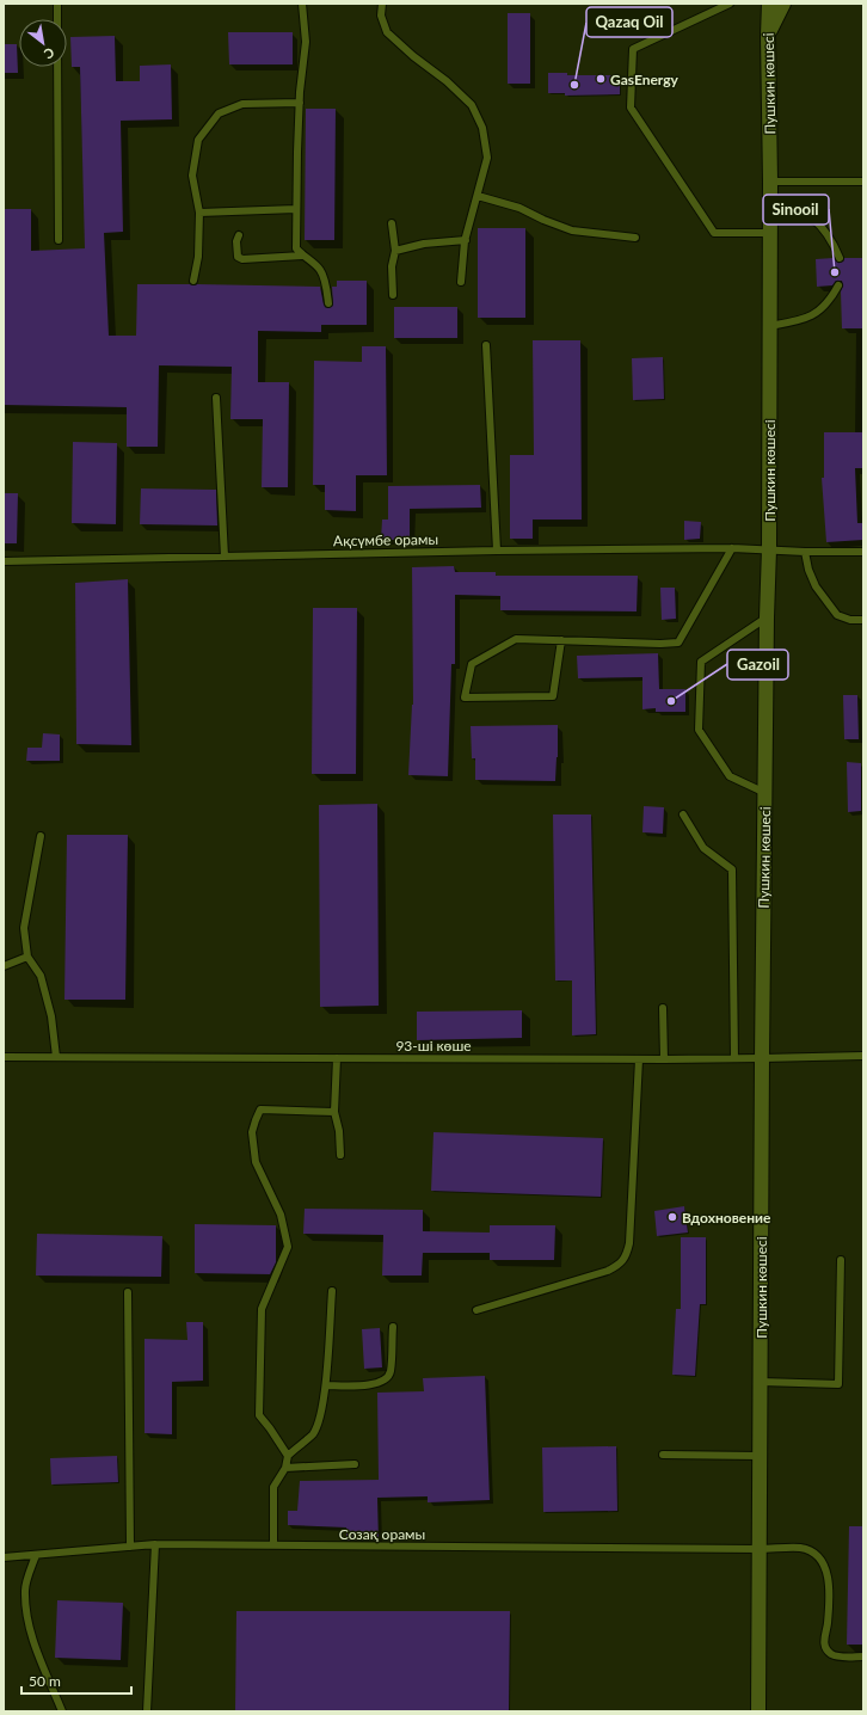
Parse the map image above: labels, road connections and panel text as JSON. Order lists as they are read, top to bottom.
{
  "streets": {
    "main road": ["Пушкин көшесі"],
    "lane": ["Ақсүмбе орамы", "93-ші көше", "Созақ орамы"]
  },
  "crossings": [
    ["Пушкин көшесі", "Ақсүмбе орамы"],
    ["Пушкин көшесі", "93-ші көше"],
    ["Пушкин көшесі", "Созақ орамы"]
  ],
  "places": [
    "GasEnergy",
    "Qazaq Oil",
    "Sinooil",
    "Gazoil",
    "Вдохновение"
  ],
  "scale_bar": "50 m",
  "north": "bottom right"
}
